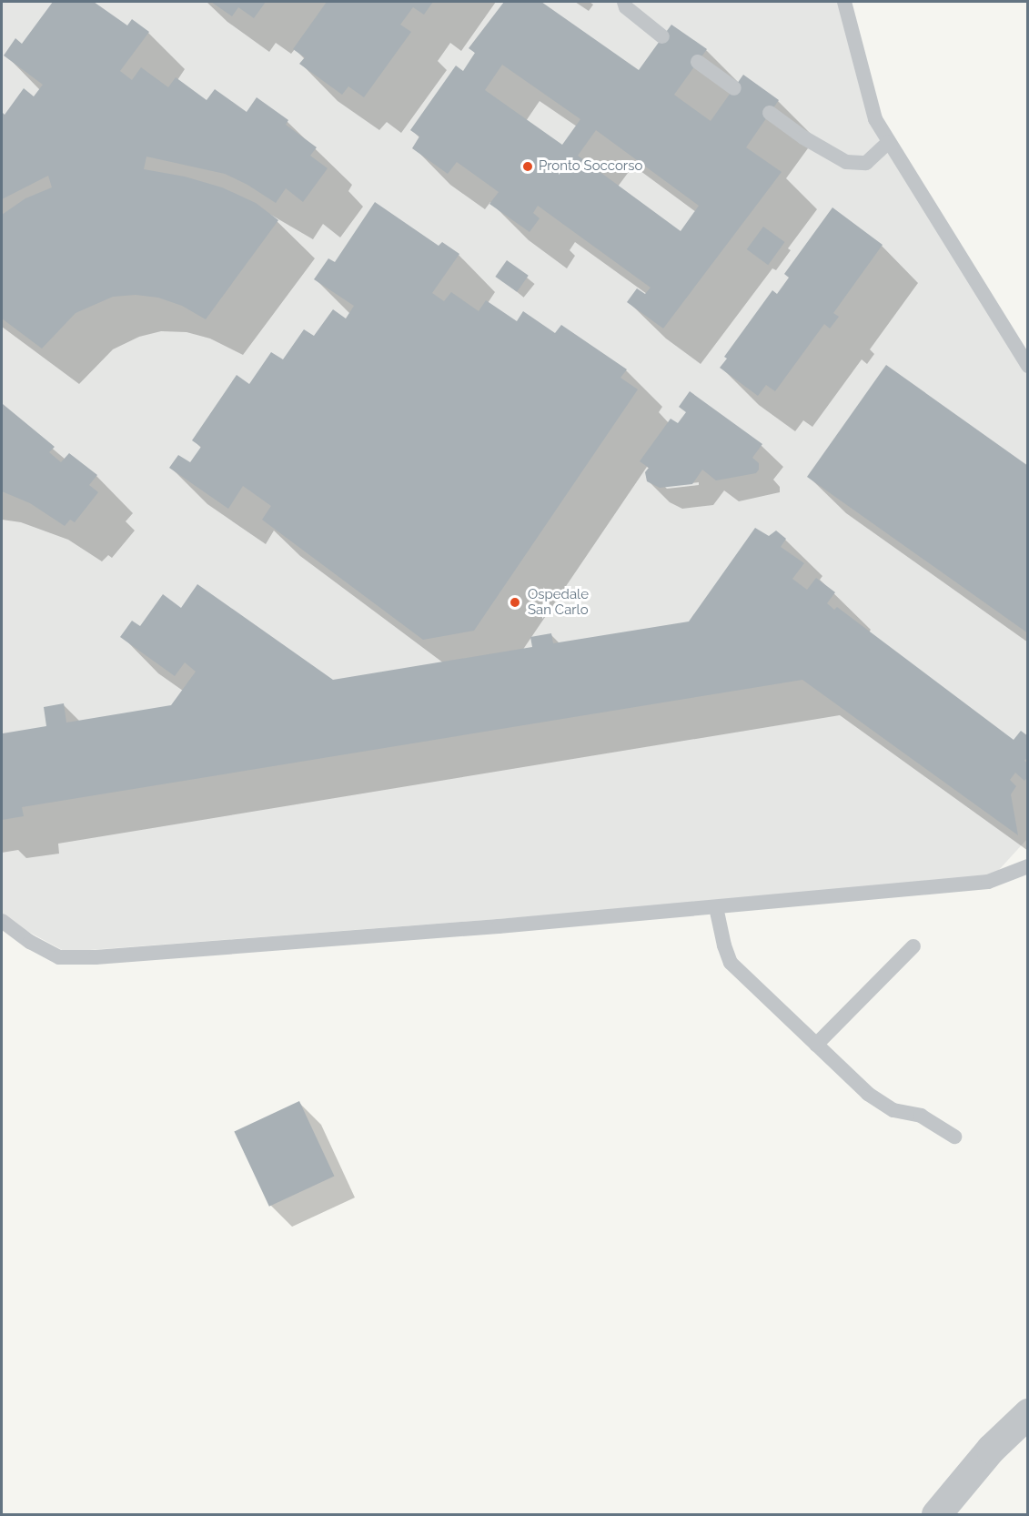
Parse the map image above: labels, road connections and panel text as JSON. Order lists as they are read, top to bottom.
{
  "places": ["Pronto Soccorso", "Ospedale San Carlo"]
}
